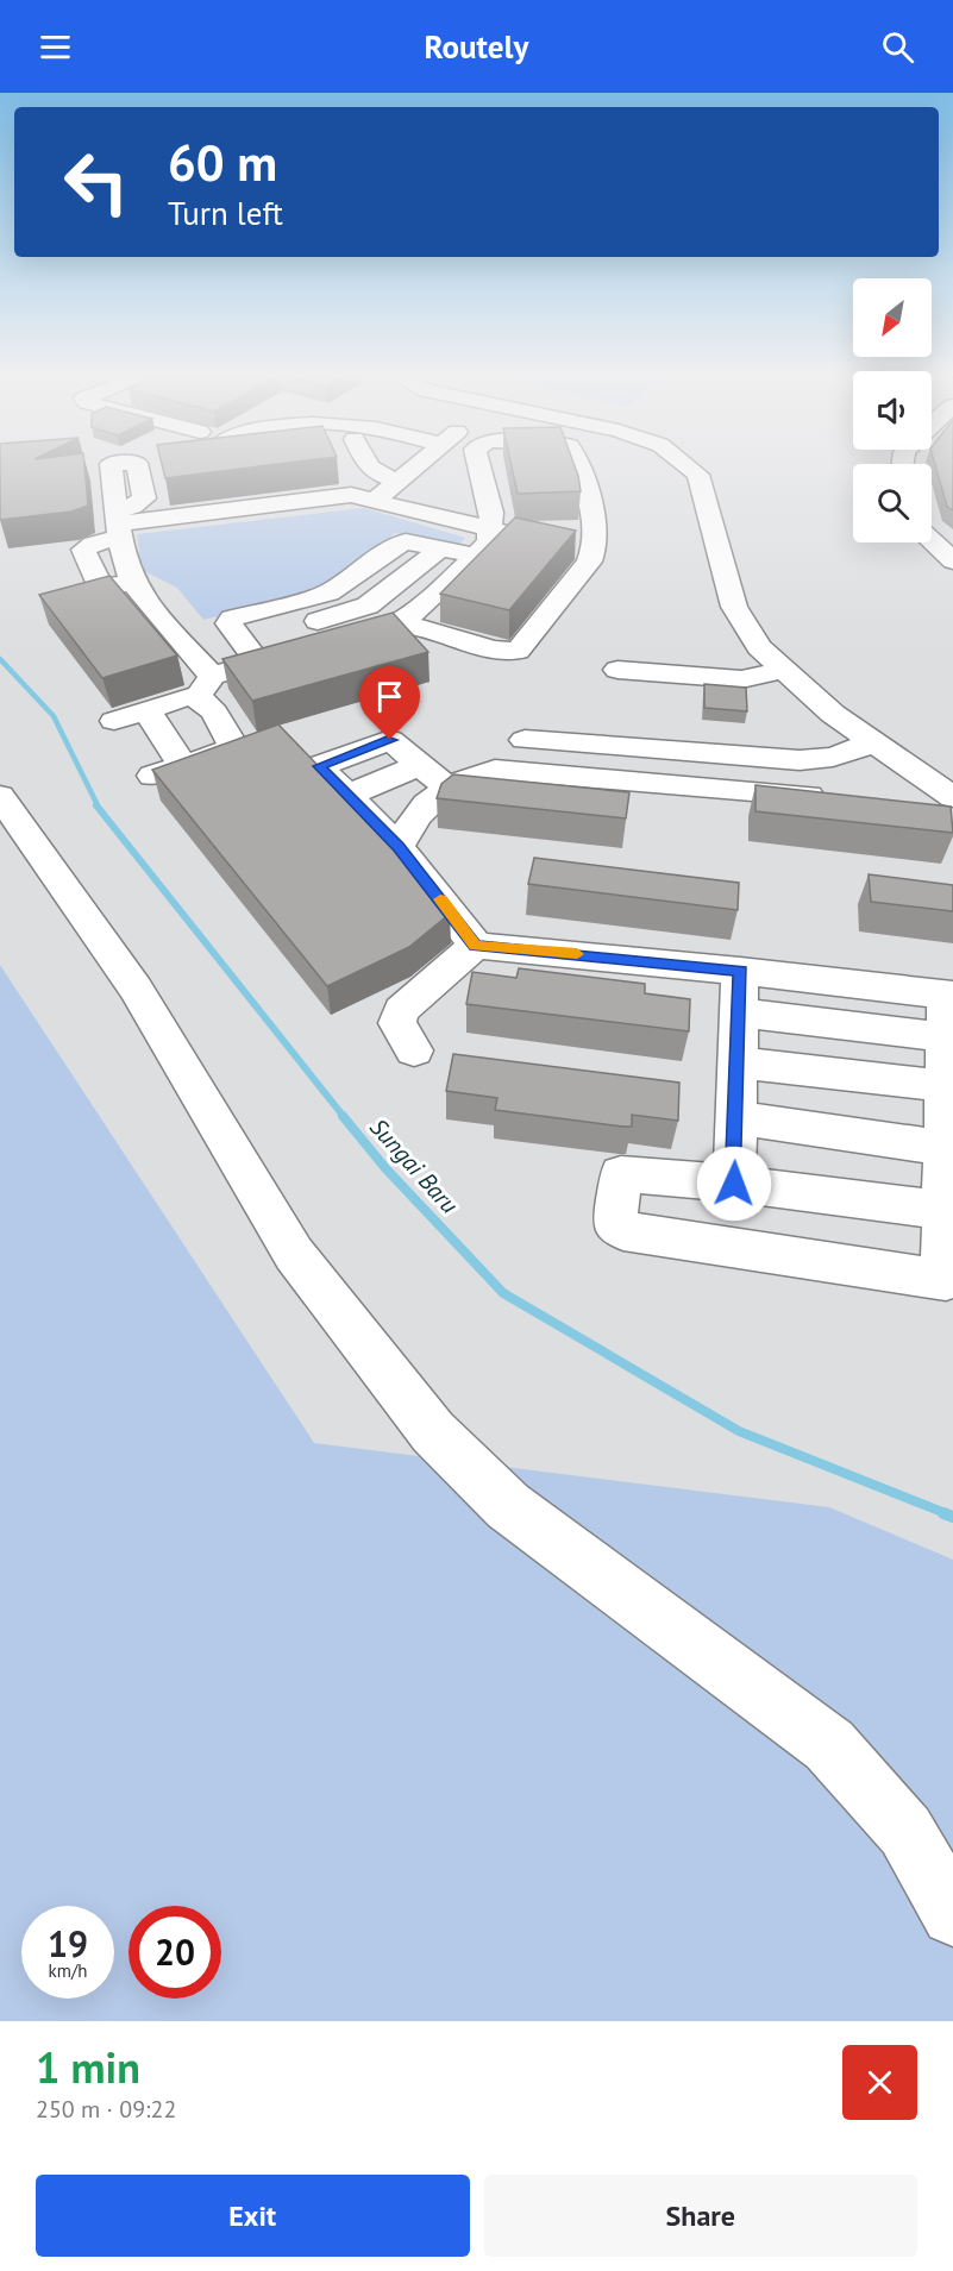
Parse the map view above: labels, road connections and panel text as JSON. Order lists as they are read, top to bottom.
{
  "water": ["Sungai Baru"],
  "north": "bottom left",
  "page": {
    "header": "Routely",
    "turn": ["60 m", "Turn left"],
    "speed": "19 km/h",
    "limit": "20",
    "heading": ["1 min", "250 m · 09:22"],
    "buttons": ["Exit", "Share"]
  }
}
